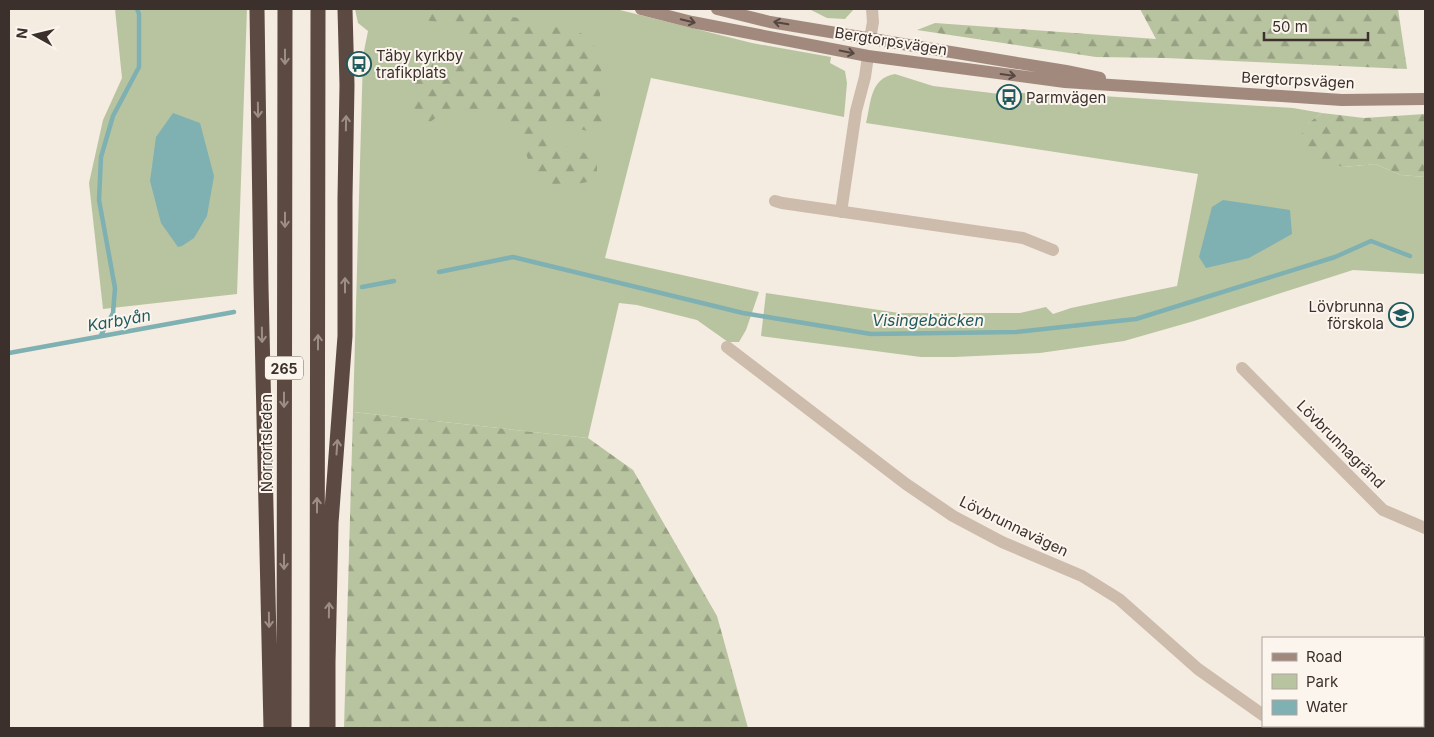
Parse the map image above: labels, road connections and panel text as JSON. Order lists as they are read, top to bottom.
{
  "streets": {
    "highway": ["265", "Norrortsleden"],
    "main road": ["Bergtorpsvägen"],
    "street": ["Lövbrunnagränd", "Lövbrunnavägen"]
  },
  "water": ["Karbyån", "Visingebäcken"],
  "places": {
    "bus stop": ["Täby kyrkby trafikplats", "Parmvägen"],
    "school or university": ["Lövbrunna förskola"]
  },
  "legend": ["Road", "Park", "Water"],
  "scale_bar": "50 m",
  "north": "left"
}
